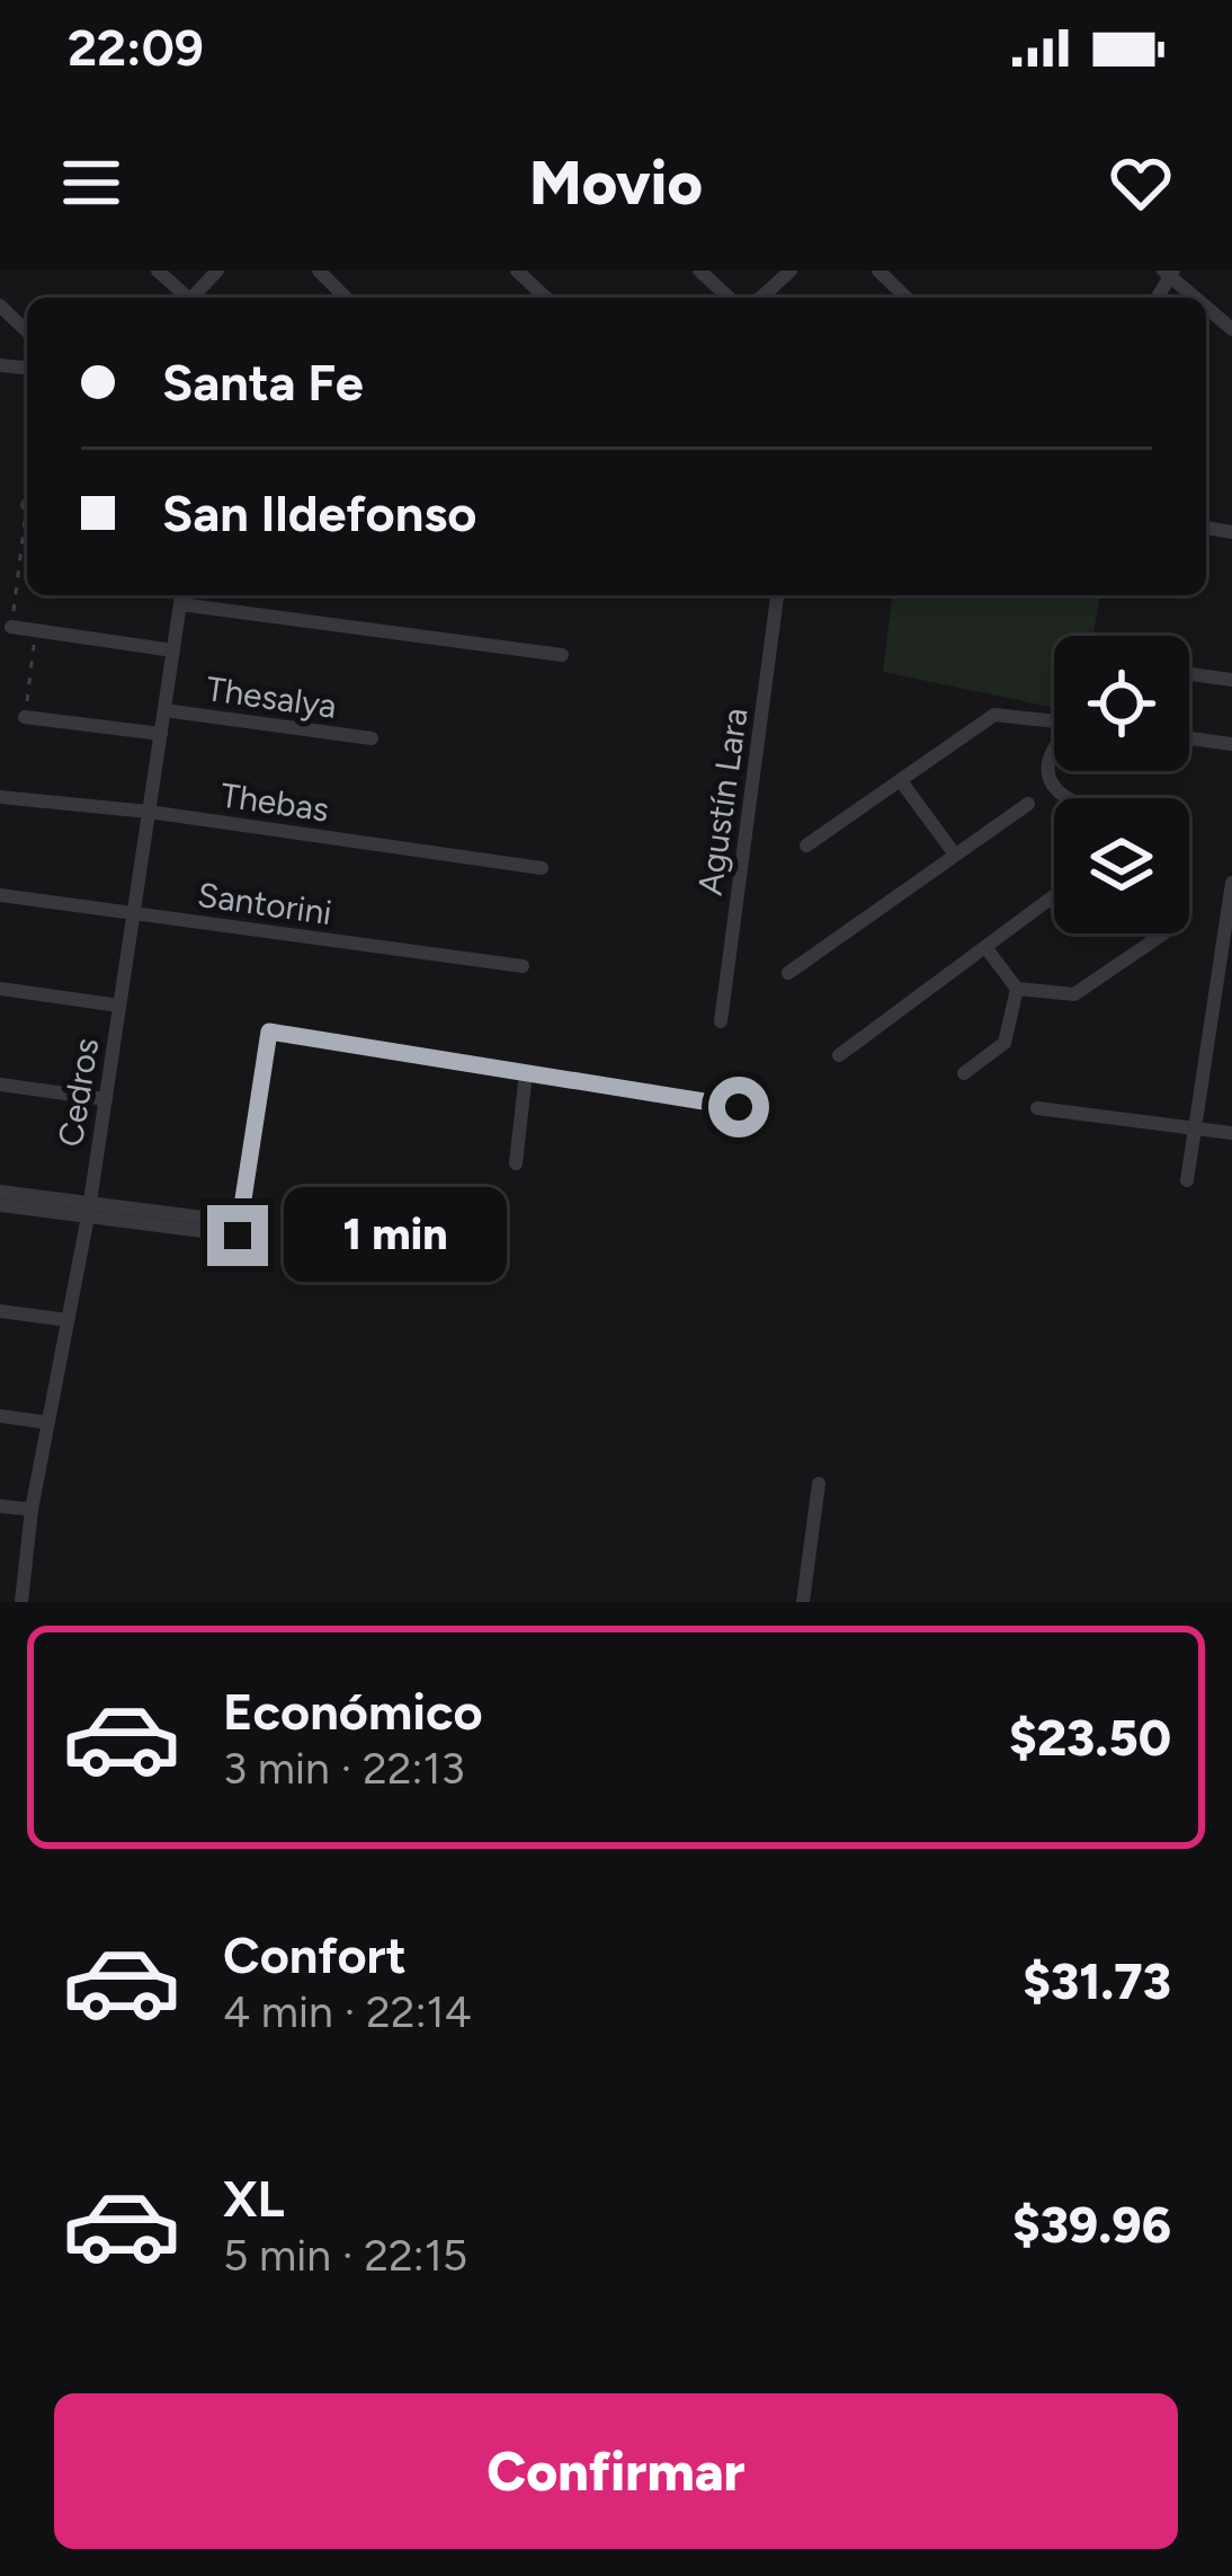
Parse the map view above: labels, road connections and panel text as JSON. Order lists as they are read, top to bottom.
{
  "streets": {
    "street": [
      "Thesalya",
      "Agustín Lara",
      "Thebas",
      "Santorini",
      "Cedros"
    ]
  },
  "crossings": [
    ["Thesalya", "Cedros"],
    ["Thebas", "Cedros"],
    ["Santorini", "Cedros"]
  ],
  "page": {
    "status": "22:09",
    "header": "Movio",
    "banner": ["Santa Fe", "San Ildefonso"],
    "bubble": "1 min",
    "list": [
      {
        "name": "Económico",
        "note": "3 min · 22:13",
        "value": "$23.50"
      },
      {
        "name": "Confort",
        "note": "4 min · 22:14",
        "value": "$31.73"
      },
      {
        "name": "XL",
        "note": "5 min · 22:15",
        "value": "$39.96"
      }
    ],
    "buttons": "Confirmar"
  }
}
